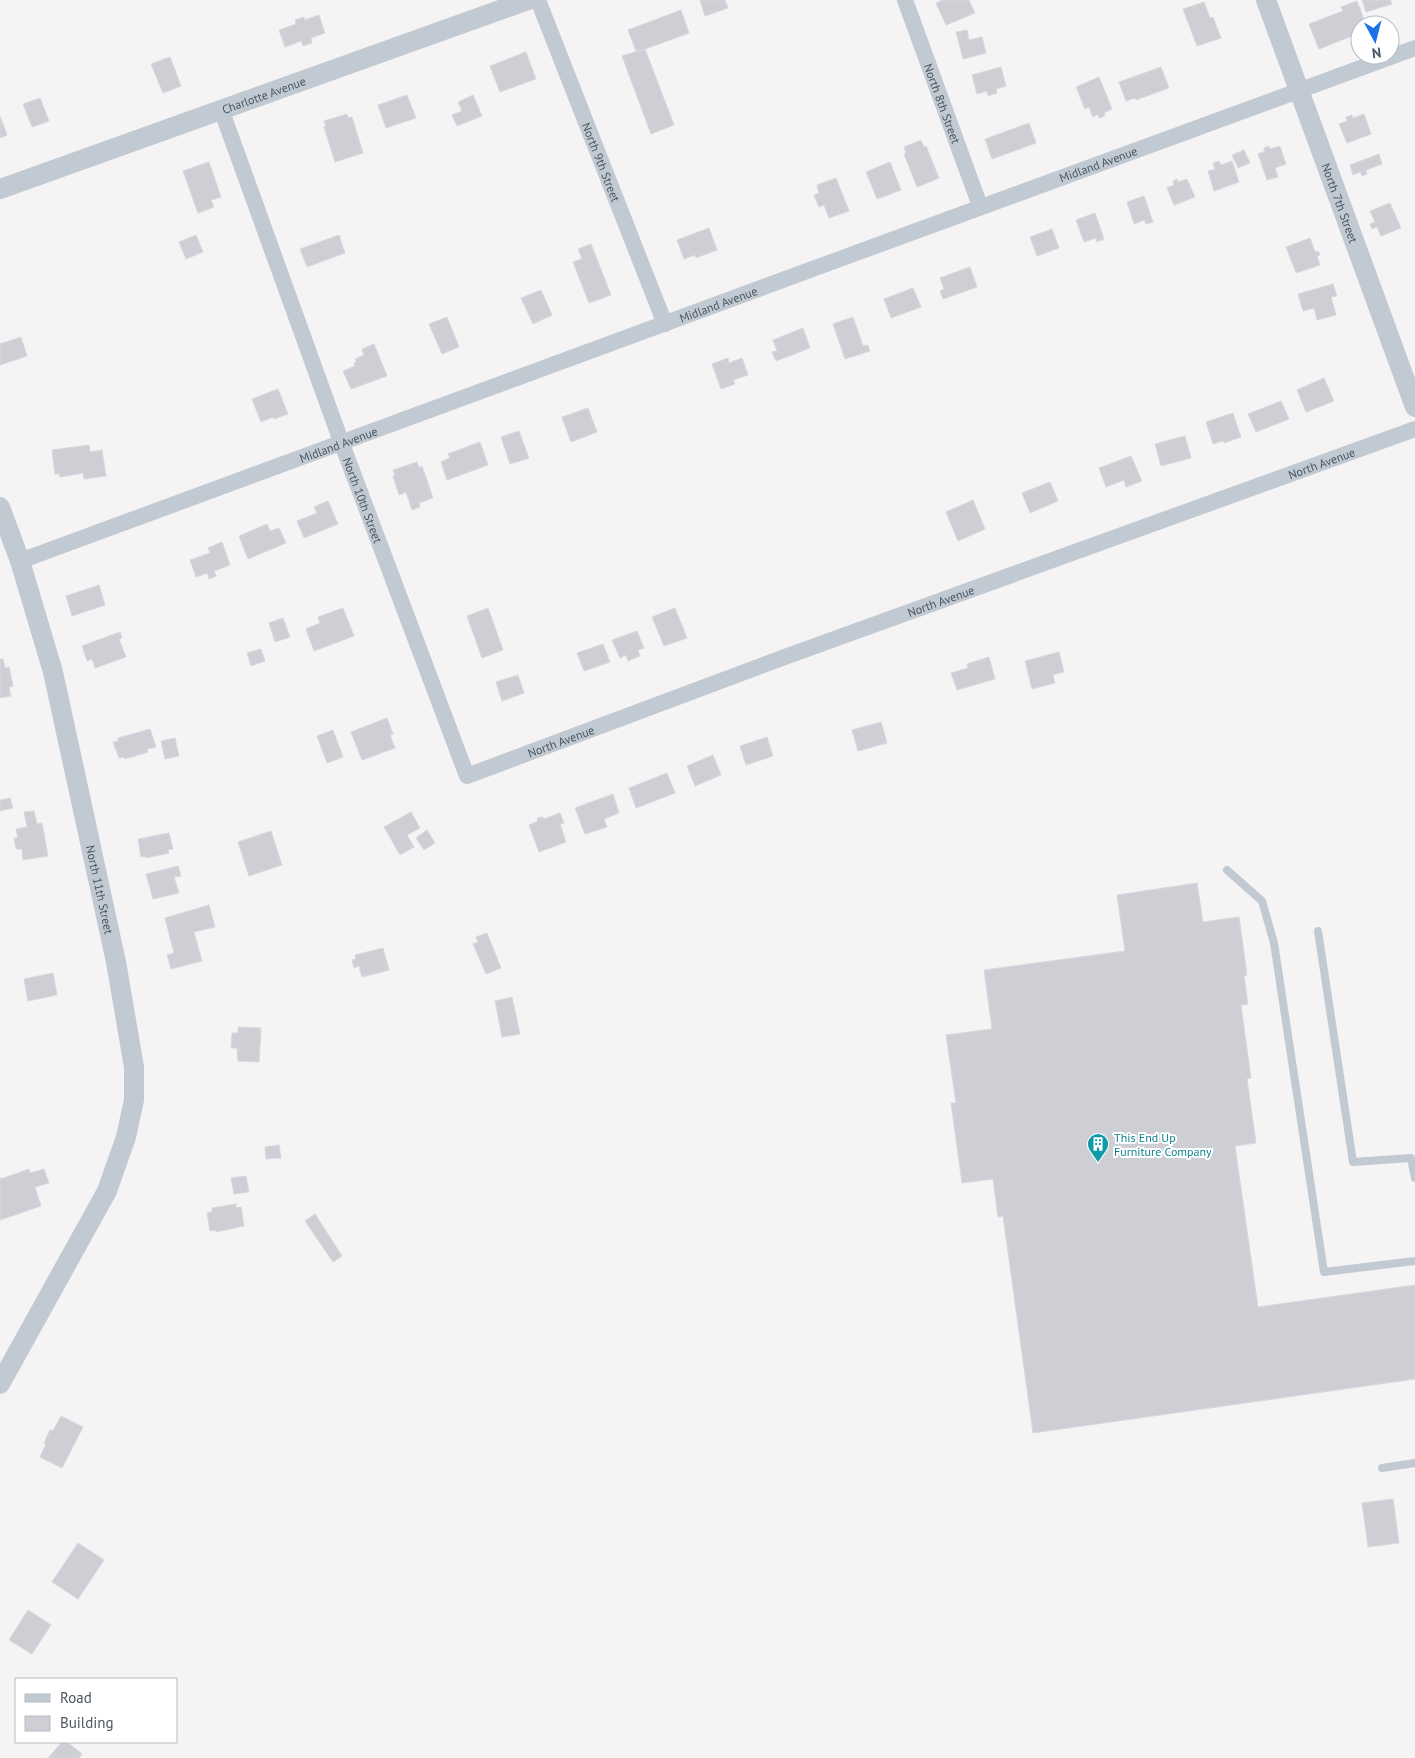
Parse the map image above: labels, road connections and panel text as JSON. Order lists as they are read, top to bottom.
{
  "streets": {
    "street": [
      "Charlotte Avenue",
      "North 8th Street",
      "North 9th Street",
      "Midland Avenue",
      "North 7th Street",
      "North Avenue",
      "North 10th Street",
      "North 11th Street"
    ]
  },
  "crossings": [
    ["Charlotte Avenue", "North 10th Street"],
    ["North 8th Street", "Midland Avenue"],
    ["North 9th Street", "Midland Avenue"],
    ["Midland Avenue", "North 7th Street"],
    ["Midland Avenue", "North 10th Street"],
    ["Midland Avenue", "North 11th Street"],
    ["North Avenue", "North 10th Street"]
  ],
  "places": {
    "building": ["This End Up Furniture Company"]
  },
  "legend": ["Road", "Building"],
  "north": "bottom"
}
